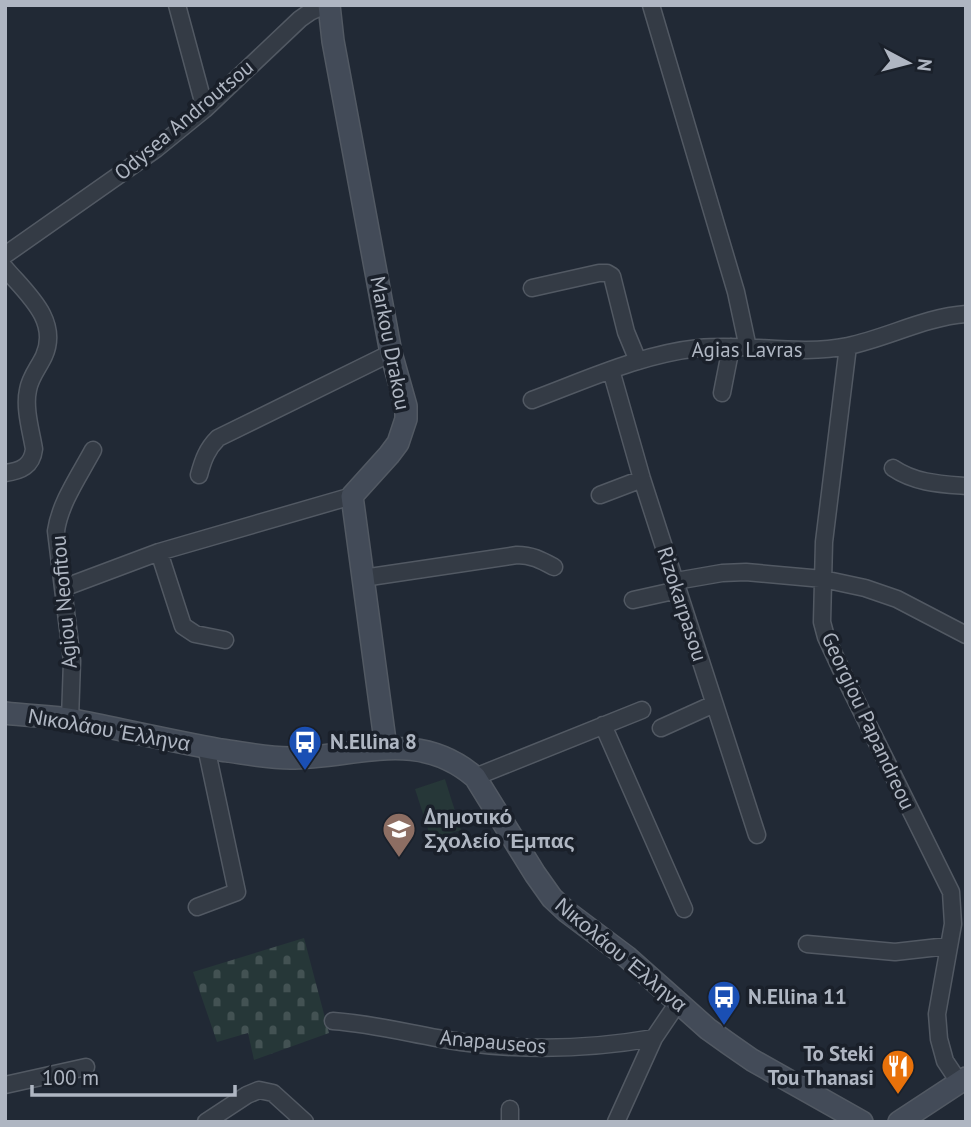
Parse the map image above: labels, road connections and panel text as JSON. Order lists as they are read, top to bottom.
{
  "streets": {
    "street": [
      "Odysea Androutsou",
      "Markou Drakou",
      "Agias Lavras",
      "Agiou Neofitou",
      "Rizokarpasou",
      "Georgiou Papandreou",
      "Νικολάου Έλληνα",
      "Anapauseos"
    ]
  },
  "crossings": [
    ["Odysea Androutsou", "Markou Drakou"],
    ["Agias Lavras", "Rizokarpasou"],
    ["Agias Lavras", "Georgiou Papandreou"],
    ["Agiou Neofitou", "Νικολάου Έλληνα"]
  ],
  "places": {
    "bus stop": ["N.Ellina 8", "N.Ellina 11"],
    "school or university": ["Δημοτικό Σχολείο Έμπας"],
    "restaurant": ["To Steki Tou Thanasi"]
  },
  "scale_bar": "100 m",
  "north": "right"
}
